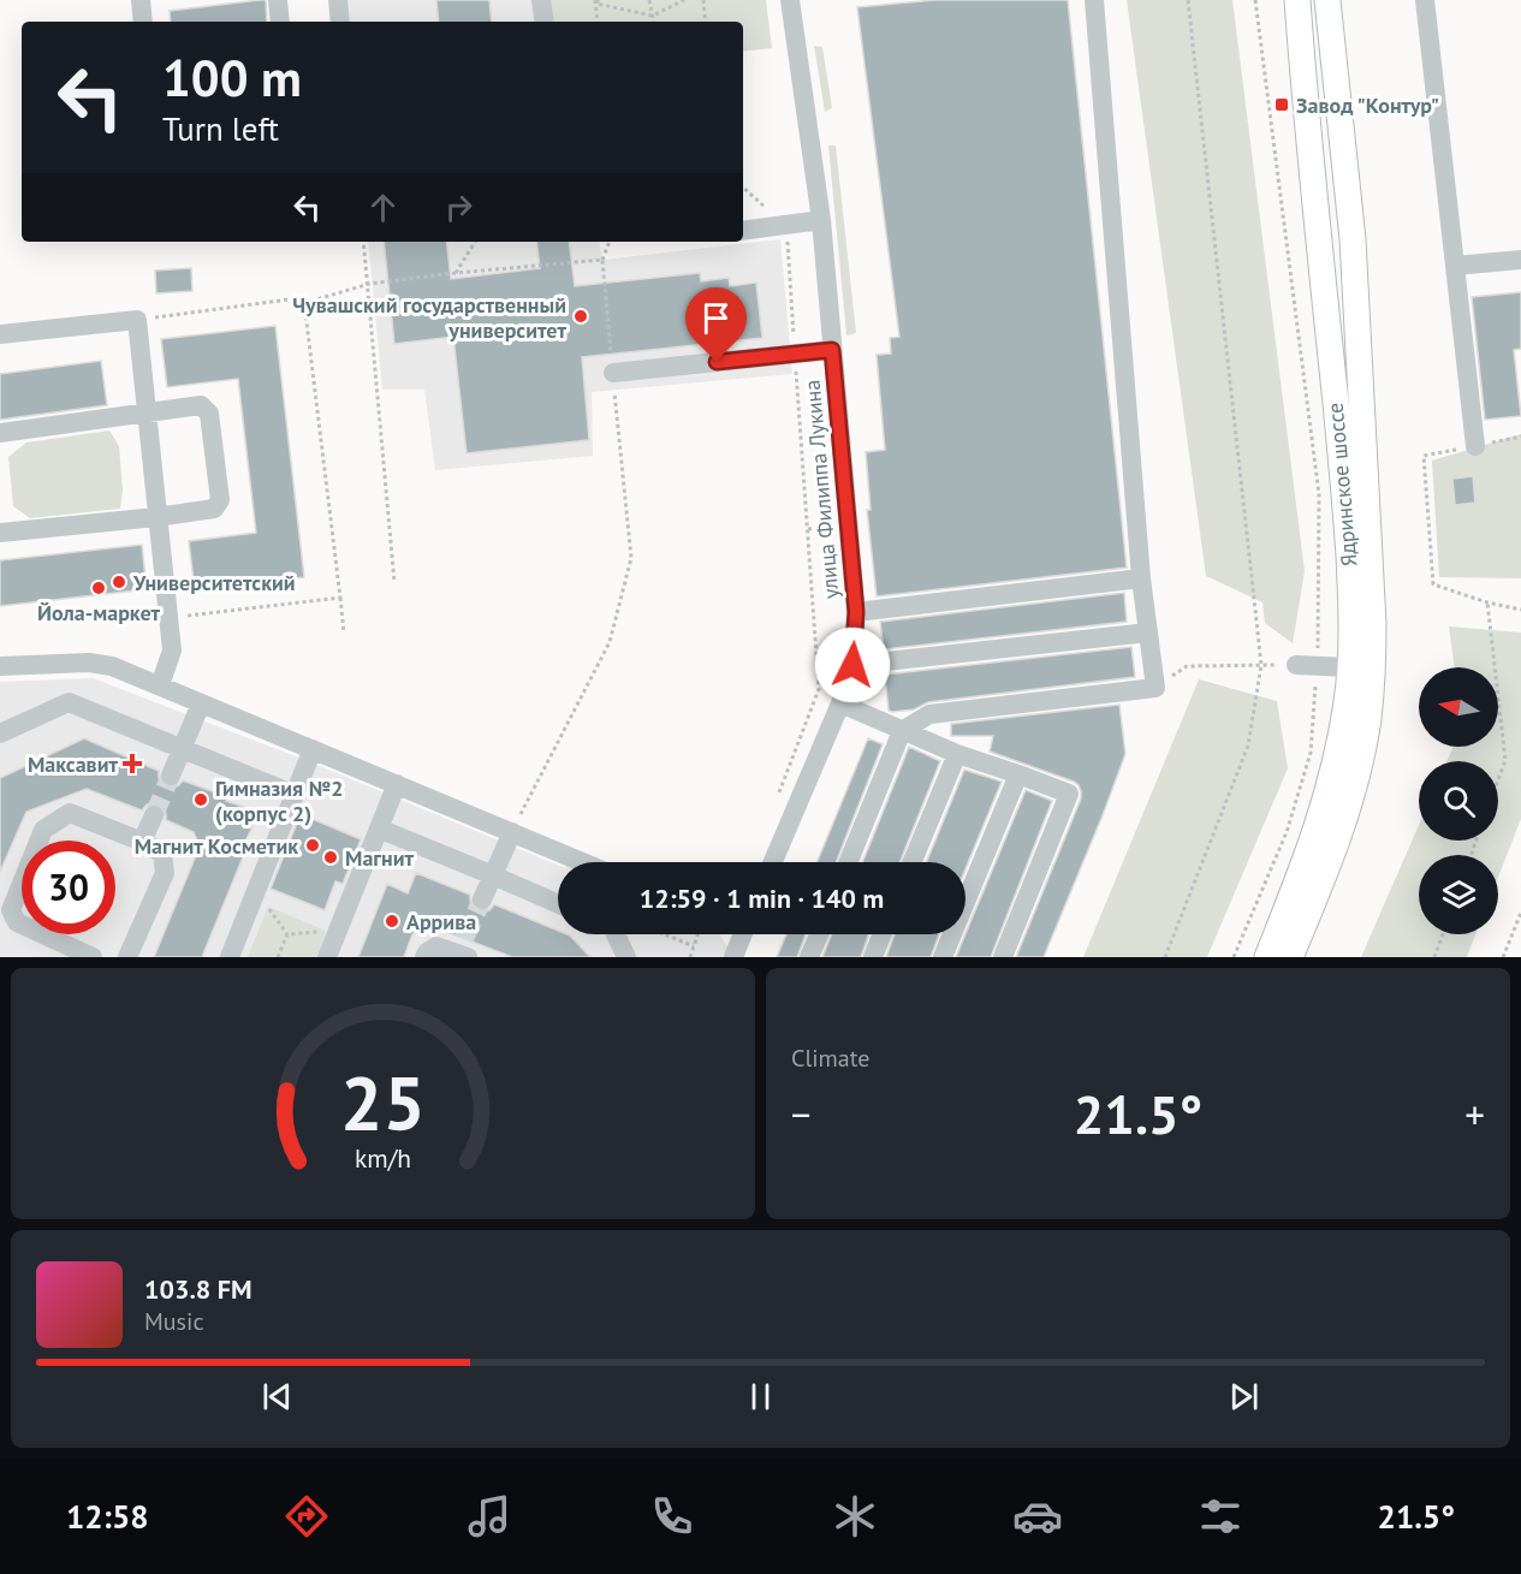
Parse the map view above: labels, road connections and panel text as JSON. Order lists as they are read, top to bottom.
{
  "streets": {
    "main road": ["Ядринское шоссе"],
    "street": ["улица Филиппа Лукина"]
  },
  "places": {
    "transit": ["Завод \"Контур\""],
    "other": [
      "Чувашский государственный университет",
      "Университетский",
      "Йола-маркет",
      "Гимназия №2 (корпус 2)",
      "Магнит Косметик",
      "Магнит",
      "Аррива"
    ],
    "health": ["Максавит"]
  },
  "north": "left",
  "page": {
    "turn": ["100 m", "Turn left"],
    "limit": "30",
    "trip": "12:59 · 1 min · 140 m",
    "tile": "Climate",
    "heat": ["−", "21.5°", "+"],
    "song": ["103.8 FM", "Music"],
    "tabs": ["12:58", "21.5°"],
    "gauge": ["25", "km/h"]
  }
}
